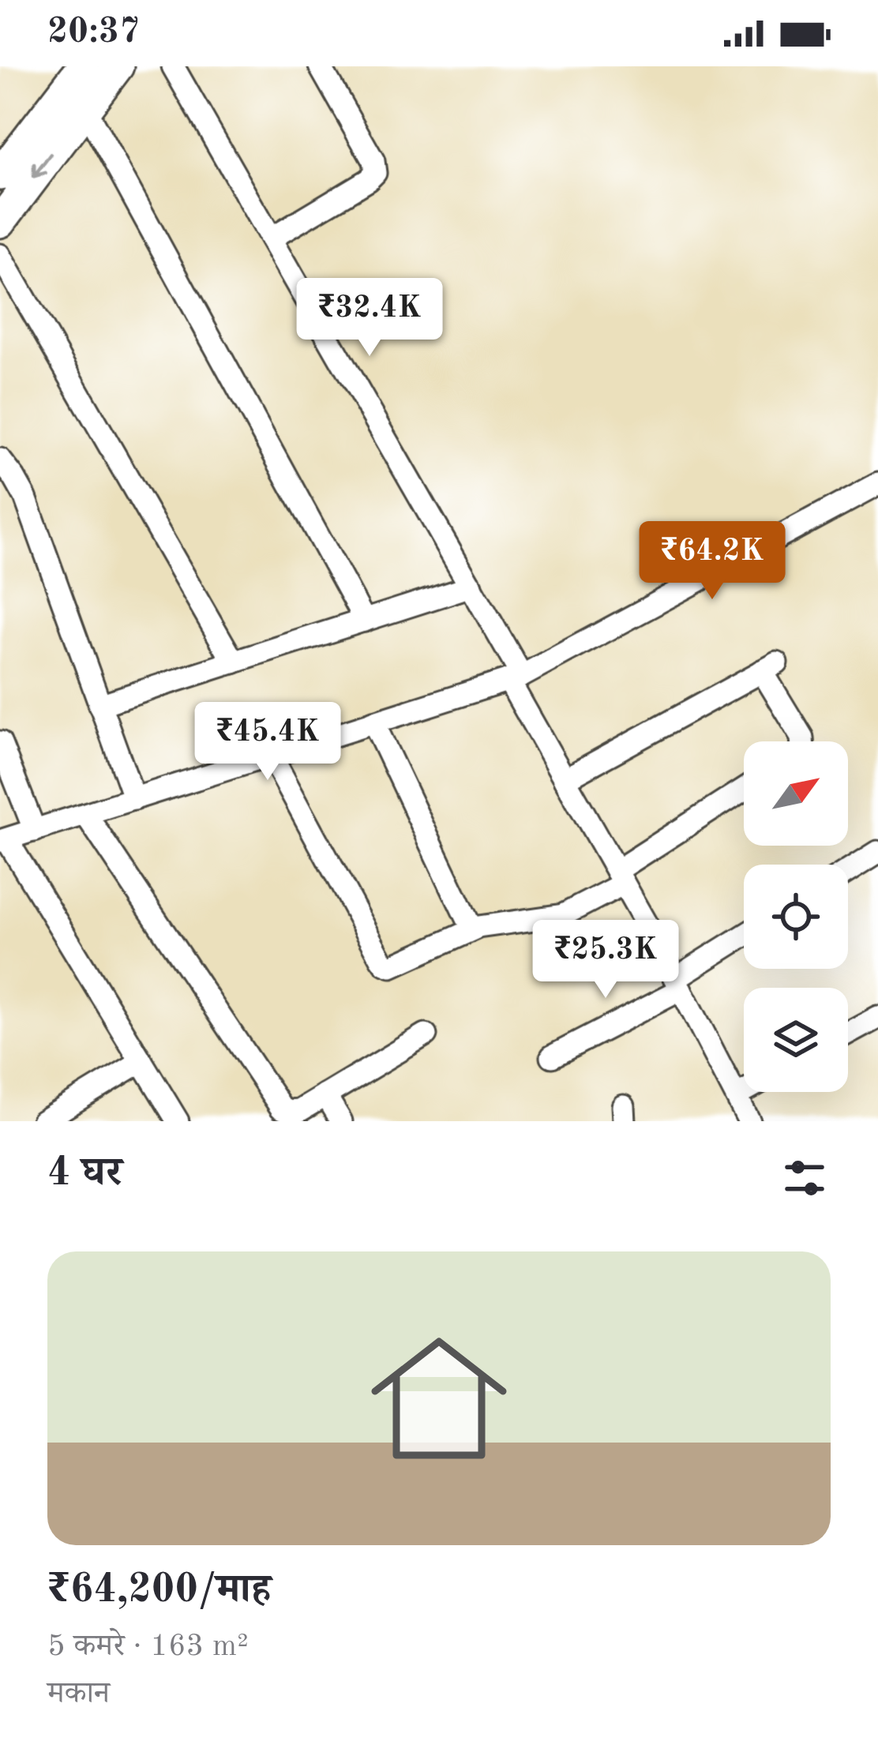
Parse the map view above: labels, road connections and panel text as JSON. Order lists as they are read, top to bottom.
{
  "north": "top right",
  "page": {
    "status": "20:37",
    "price": [
      "₹32.4K",
      "₹64.2K",
      "₹45.4K",
      "₹25.3K"
    ],
    "heading": "4 घर",
    "list": [
      {
        "name": "₹64,200/माह",
        "note": "5 कमरे · 163 m² · मकान"
      }
    ]
  }
}
